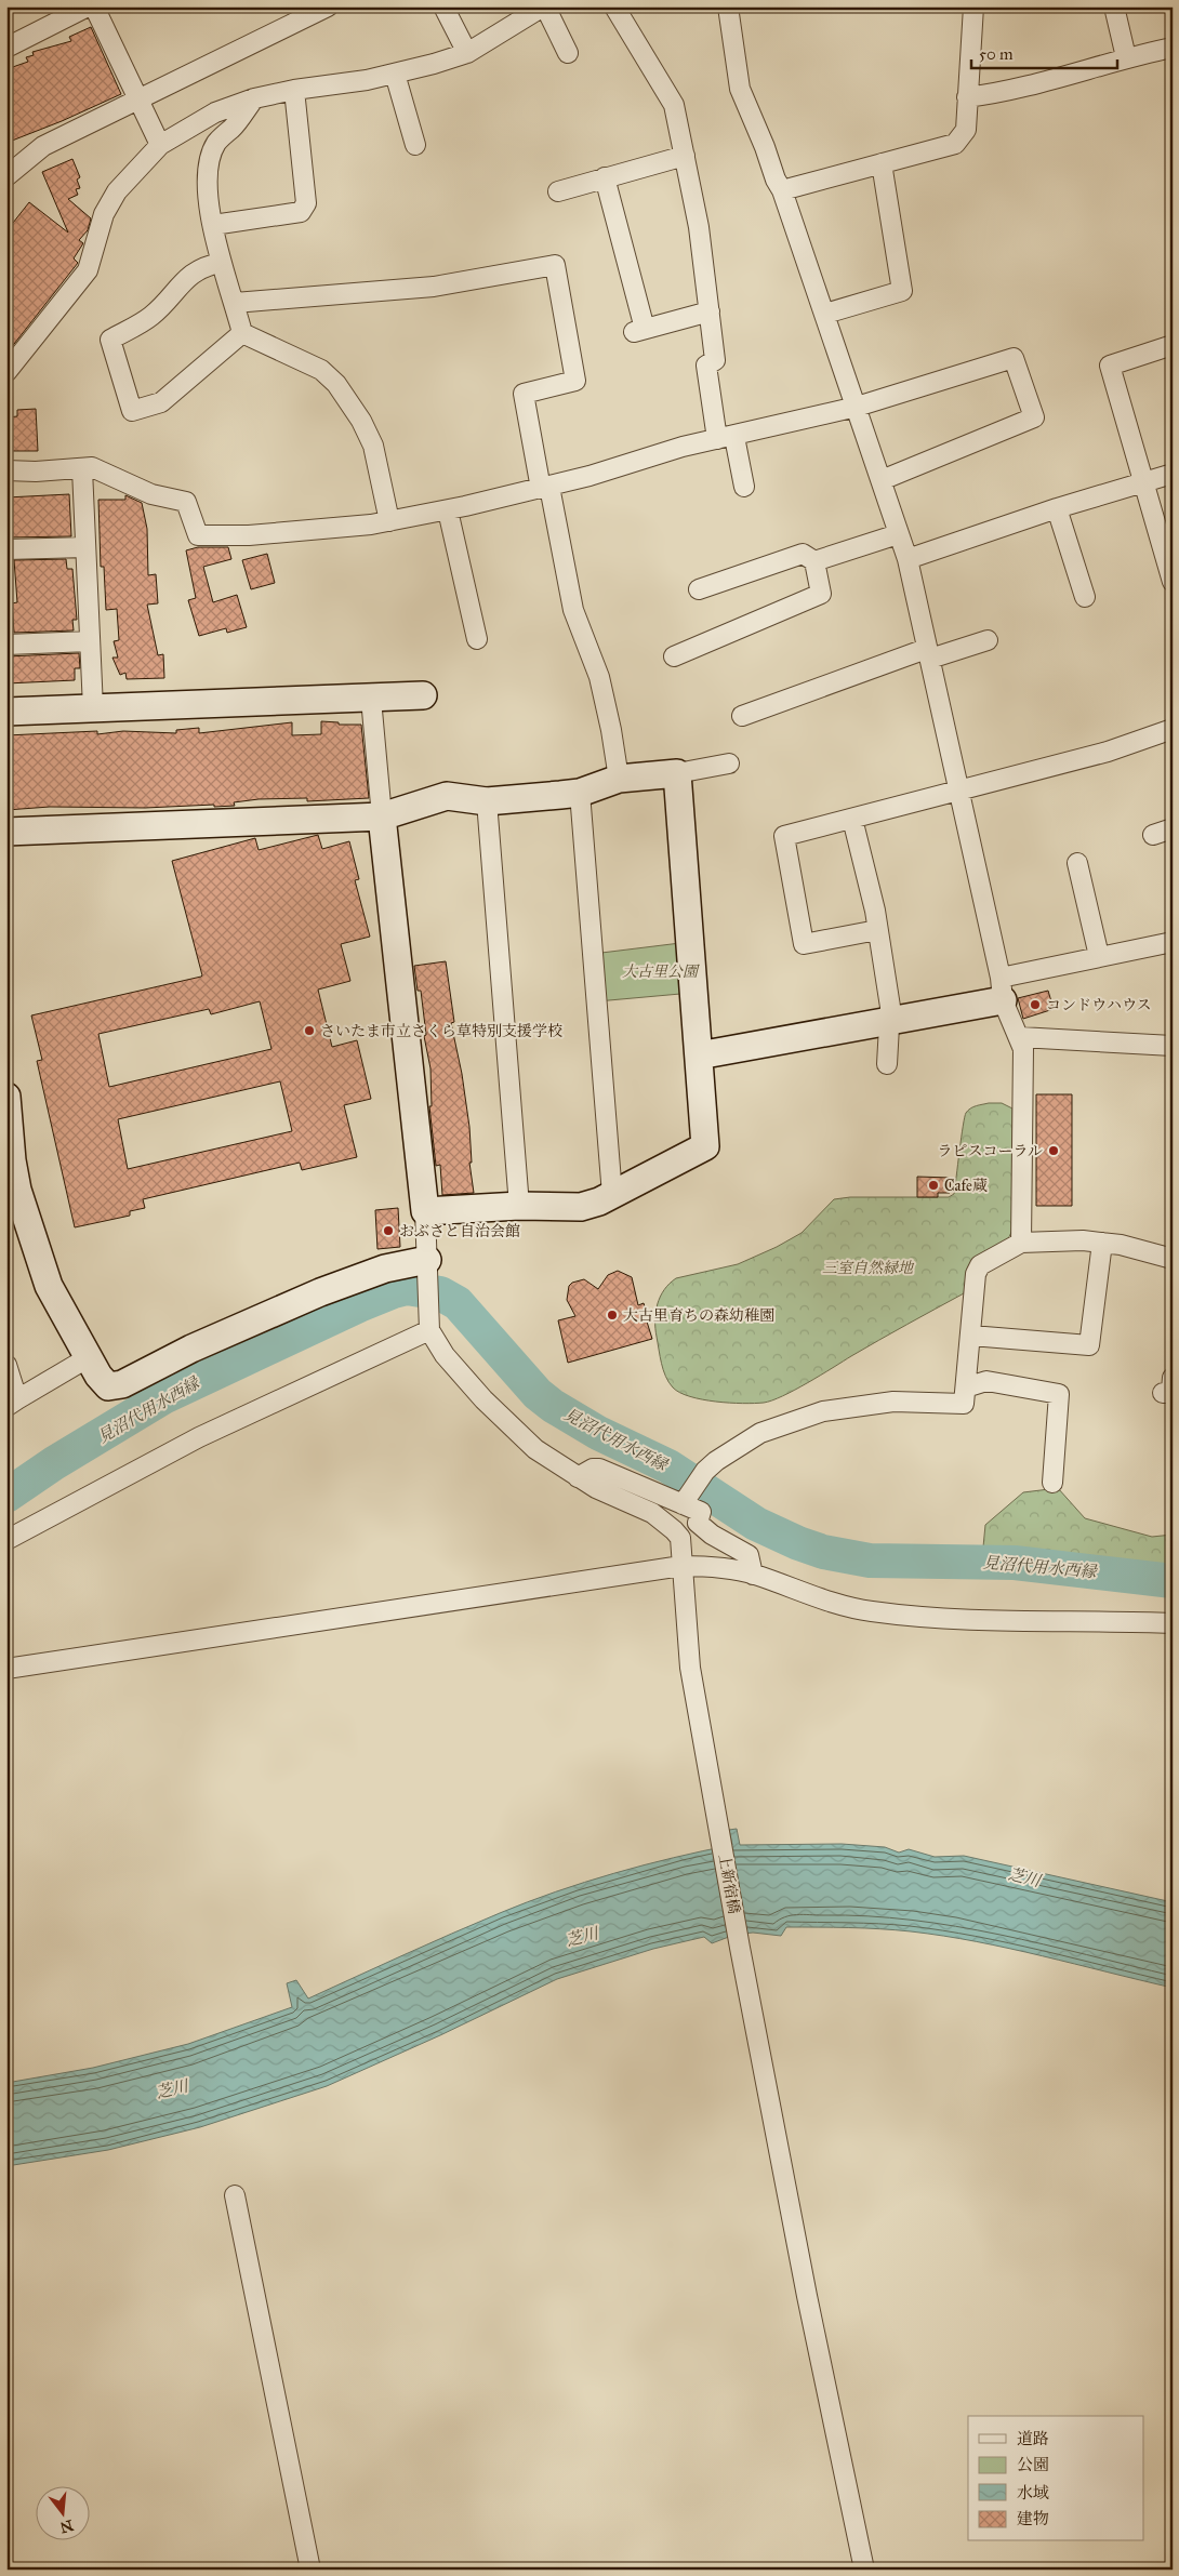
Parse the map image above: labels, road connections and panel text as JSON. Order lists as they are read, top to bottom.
{
  "streets": {
    "street": ["上新宿橋"]
  },
  "water": ["見沼代用水西縁", "芝川"],
  "parks": ["大古里公園", "三室自然緑地"],
  "places": [
    "コンドウハウス",
    "さいたま市立さくら草特別支援学校",
    "ラピスコーラル",
    "Cafe蔵",
    "おぶさと自治会館",
    "大古里育ちの森幼稚園"
  ],
  "legend": [
    "道路",
    "公園",
    "水域",
    "建物"
  ],
  "scale_bar": "50 m",
  "north": "bottom"
}
